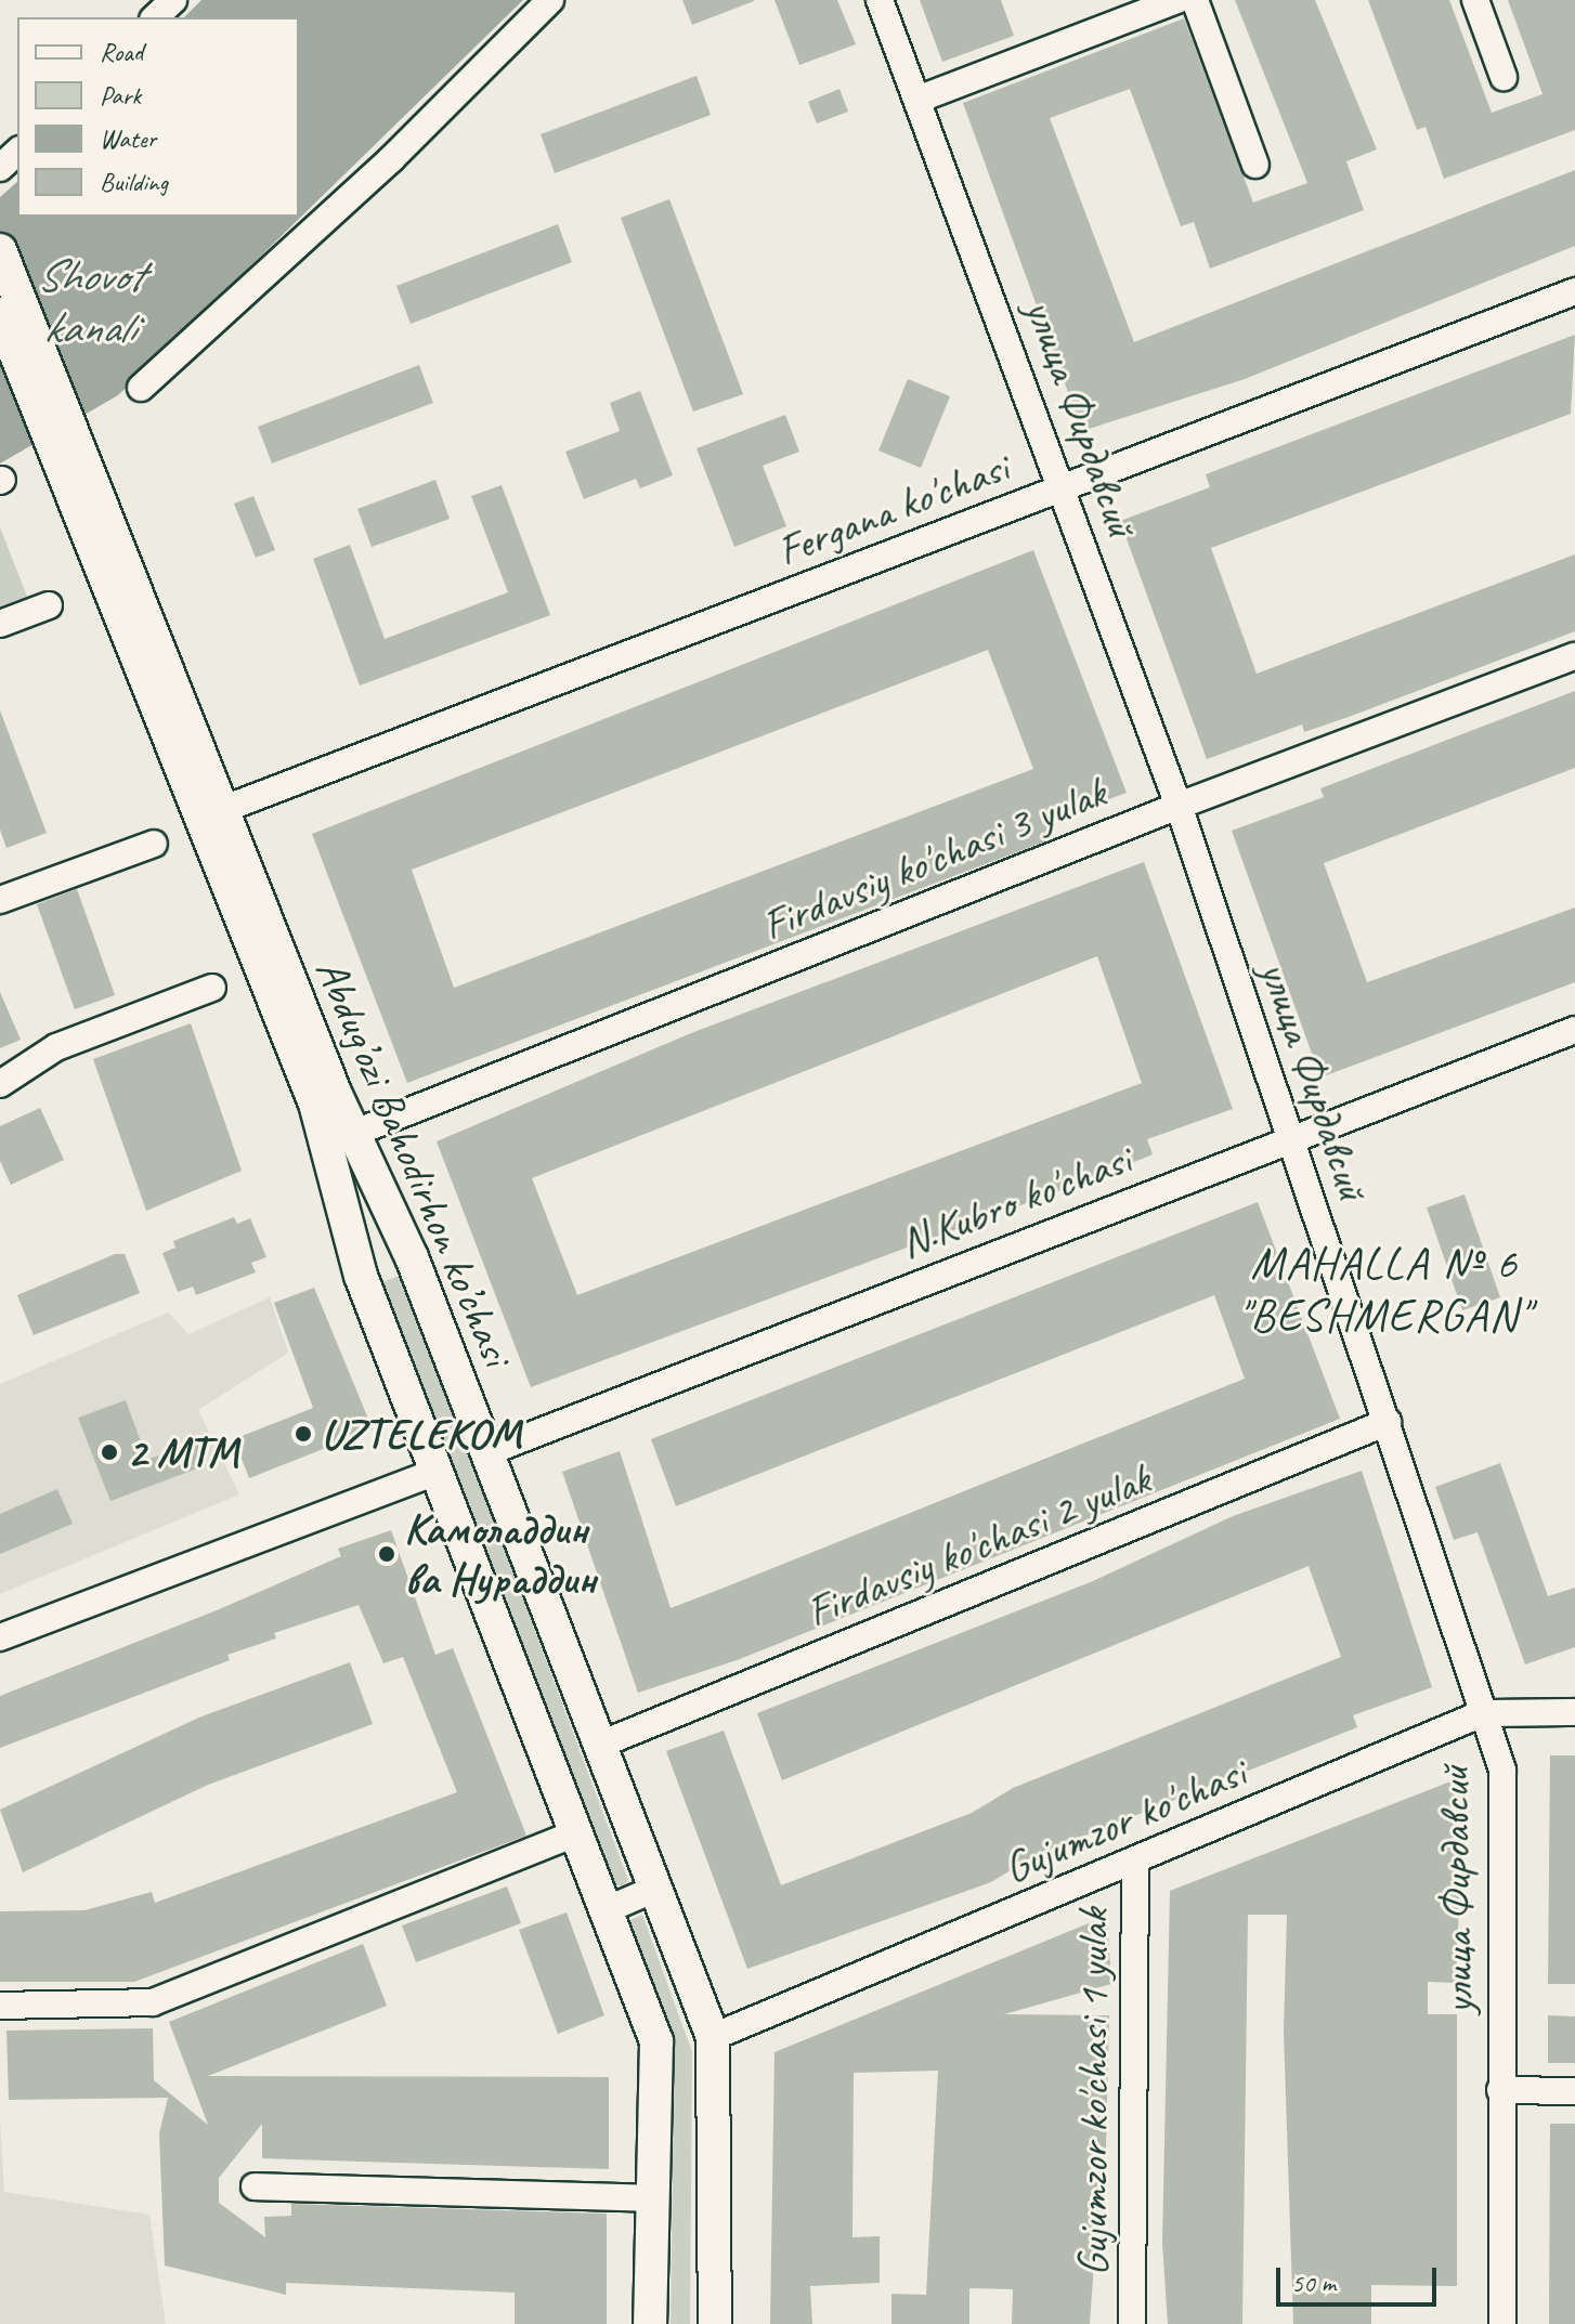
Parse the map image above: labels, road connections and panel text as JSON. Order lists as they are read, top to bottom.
{
  "streets": {
    "main road": ["Abdug’ozi Bahodirhon ko’chasi"],
    "street": [
      "улица Фирдавсий",
      "Fergana ko'chasi",
      "Firdavsiy ko'chasi 3 yulak",
      "N.Kubro ko'chasi",
      "Firdavsiy ko'chasi 2 yulak",
      "Gujumzor ko'chasi",
      "Gujumzor ko'chasi 1 yulak"
    ]
  },
  "crossings": [
    ["улица Фирдавсий", "Fergana ko'chasi"],
    ["улица Фирдавсий", "Firdavsiy ko'chasi 3 yulak"],
    ["улица Фирдавсий", "N.Kubro ko'chasi"],
    ["улица Фирдавсий", "Firdavsiy ko'chasi 2 yulak"],
    ["улица Фирдавсий", "Gujumzor ko'chasi"],
    ["Firdavsiy ko'chasi 3 yulak", "Abdug’ozi Bahodirhon ko’chasi"],
    ["Abdug’ozi Bahodirhon ko’chasi", "N.Kubro ko'chasi"],
    ["Abdug’ozi Bahodirhon ko’chasi", "Firdavsiy ko'chasi 2 yulak"],
    ["Abdug’ozi Bahodirhon ko’chasi", "Gujumzor ko'chasi"],
    ["Gujumzor ko'chasi", "Gujumzor ko'chasi 1 yulak"]
  ],
  "districts": ["MAHALLA № 6 \"BESHMERGAN\""],
  "water": ["Shovot kanali"],
  "places": ["UZTELEKOM", "2 MTM", "Камоладдин ва Нураддин"],
  "legend": [
    "Road",
    "Park",
    "Water",
    "Building"
  ],
  "scale_bar": "50 m"
}
